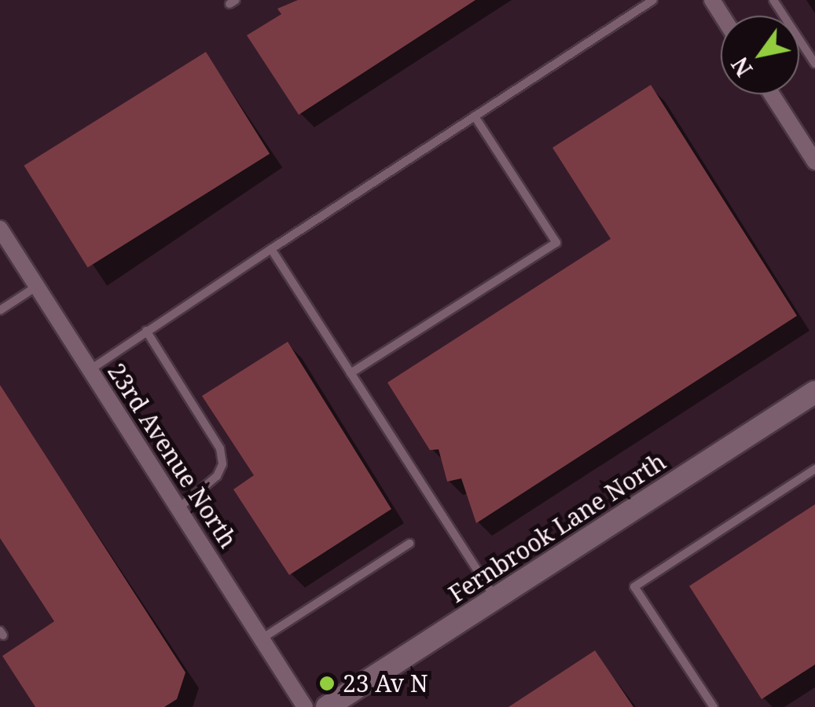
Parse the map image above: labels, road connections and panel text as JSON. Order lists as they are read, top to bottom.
{
  "streets": {
    "street": ["23rd Avenue North", "Fernbrook Lane North"]
  },
  "places": ["23 Av N"],
  "north": "bottom left"
}
